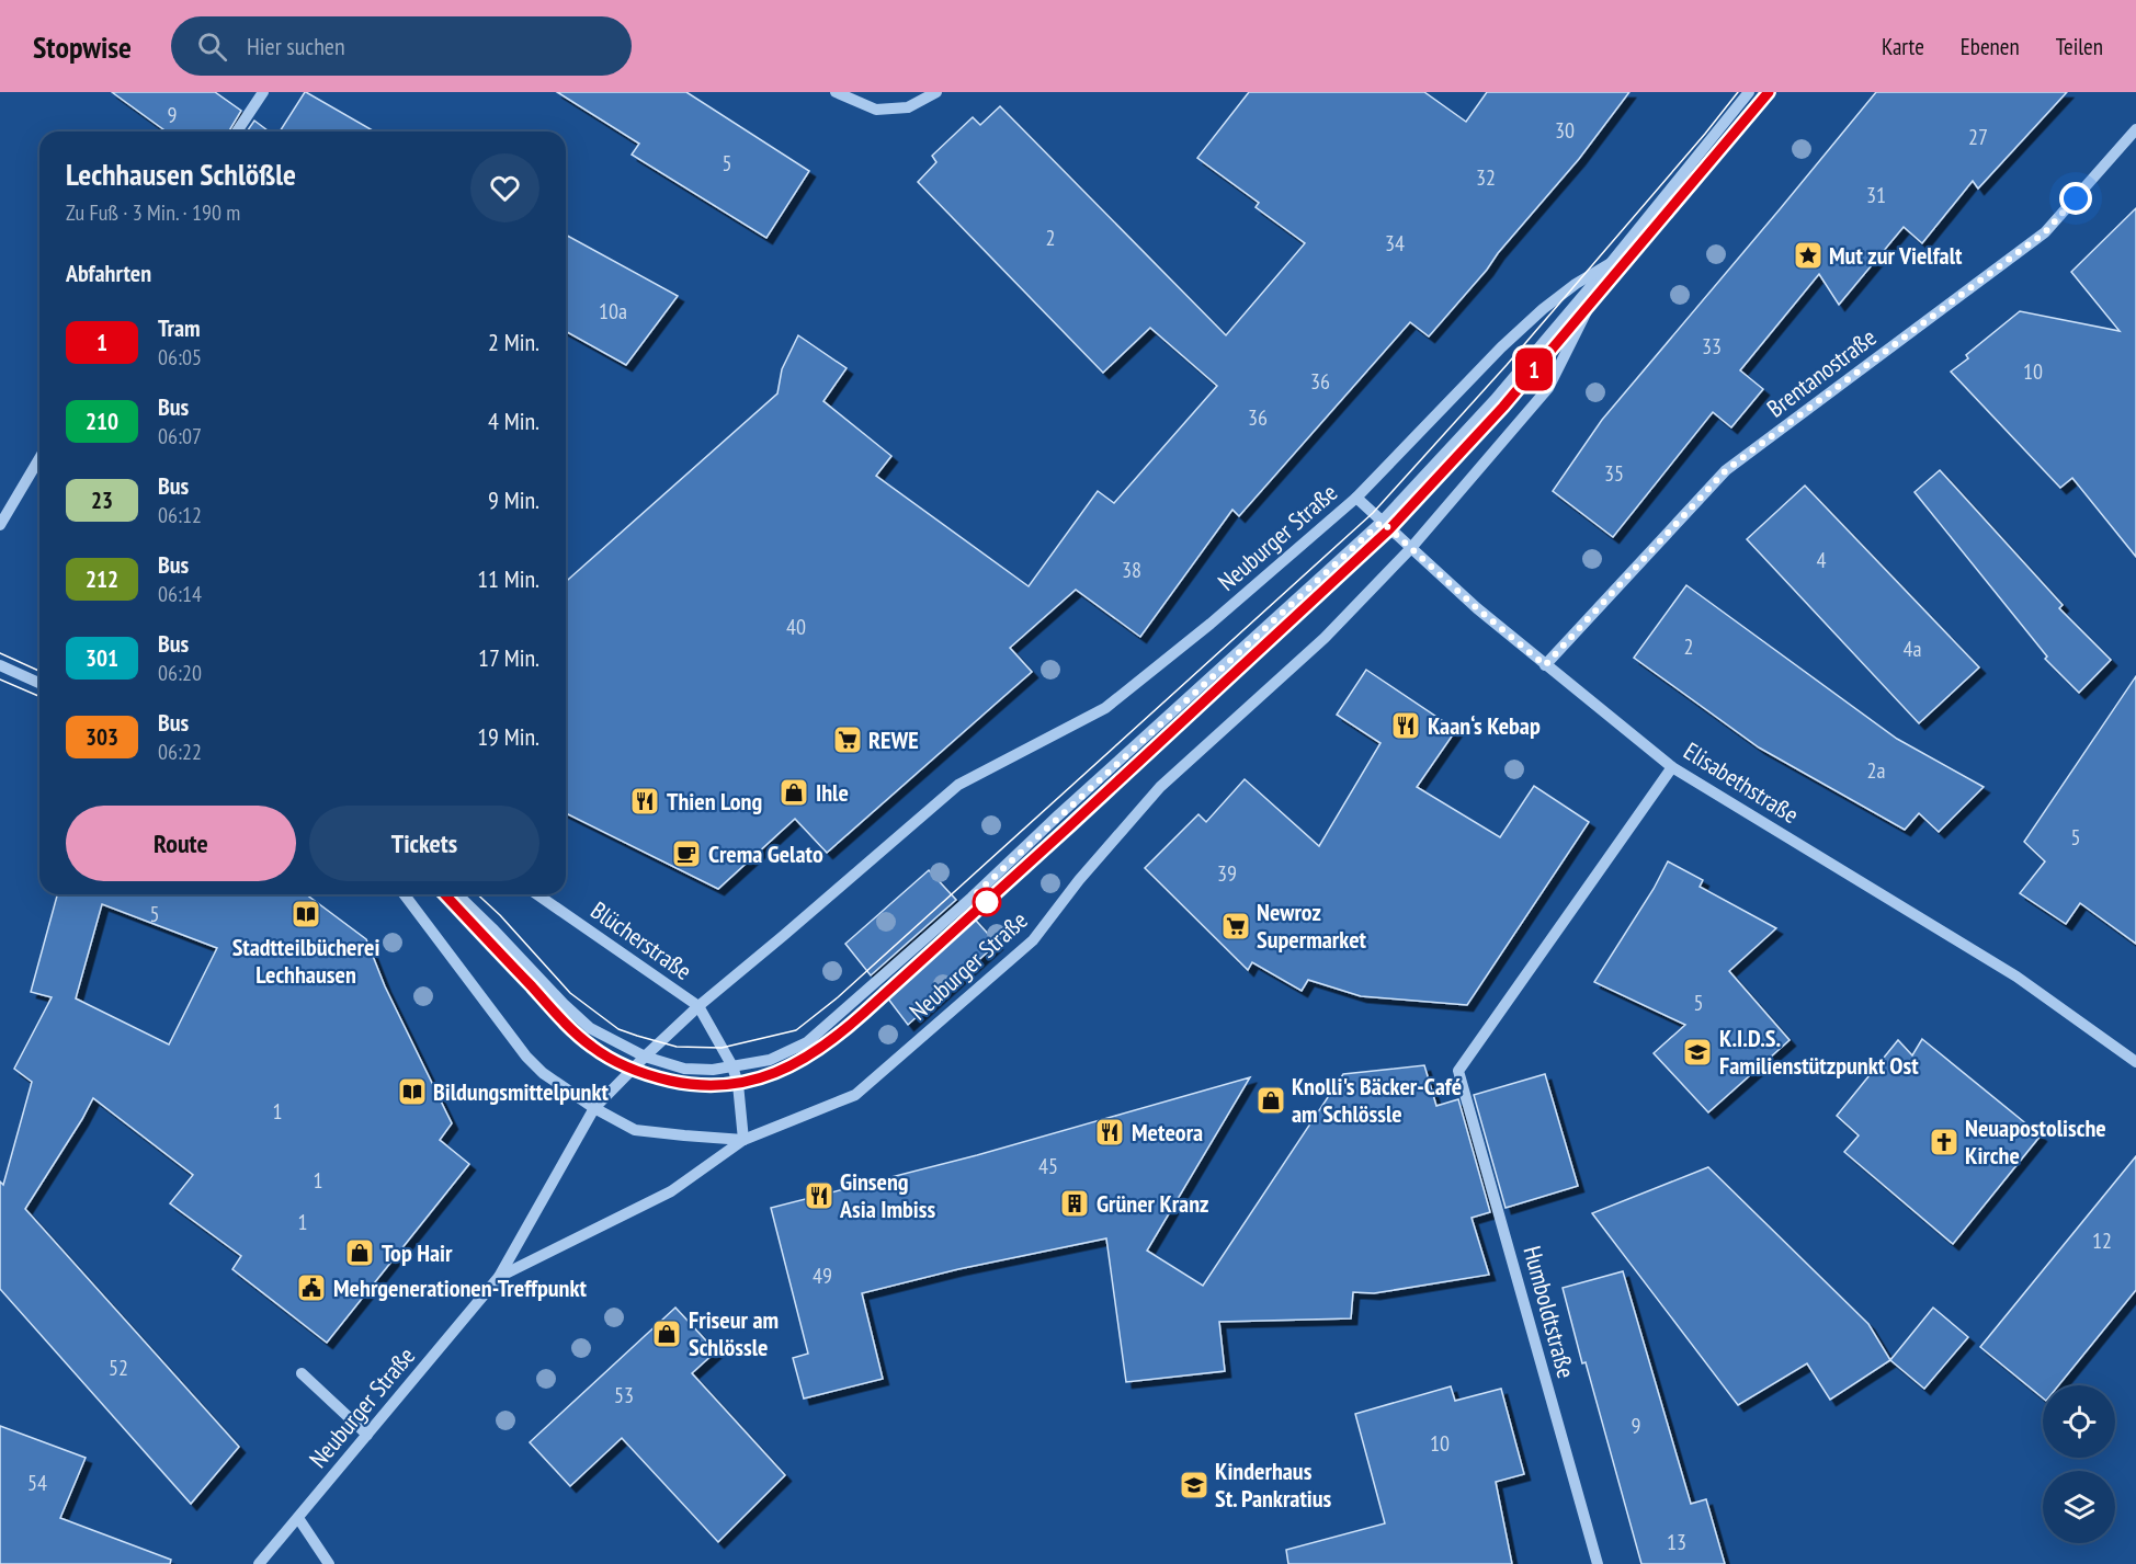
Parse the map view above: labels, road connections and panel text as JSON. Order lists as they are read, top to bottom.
{
  "streets": {
    "street": [
      "Brentanostraße",
      "Neuburger Straße",
      "Elisabethstraße",
      "Blücherstraße",
      "Humboldtstraße"
    ]
  },
  "crossings": [
    ["Brentanostraße", "Elisabethstraße"],
    ["Neuburger Straße", "Elisabethstraße"],
    ["Neuburger Straße", "Blücherstraße"],
    ["Elisabethstraße", "Humboldtstraße"]
  ],
  "places": {
    "place": ["Mut zur Vielfalt"],
    "restaurant": [
      "Kaan‘s Kebap",
      "Thien Long",
      "Meteora",
      "Ginseng Asia Imbiss"
    ],
    "supermarket": ["REWE", "Newroz Supermarket"],
    "shop": [
      "Ihle",
      "Knolli's Bäcker-Café am Schlössle",
      "Top Hair",
      "Friseur am Schlössle"
    ],
    "cafe": ["Crema Gelato"],
    "library": ["Stadtteilbücherei Lechhausen", "Bildungsmittelpunkt"],
    "school or university": ["K.I.D.S. Familienstützpunkt Ost", "Kinderhaus St. Pankratius"],
    "church": ["Neuapostolische Kirche"],
    "building": ["Grüner Kranz"],
    "public building": ["Mehrgenerationen-Treffpunkt"]
  },
  "lines": ["tram line 1"],
  "house_numbers": [
    "9",
    "30",
    "27",
    "5",
    "32",
    "31",
    "2",
    "34",
    "10a",
    "33",
    "10",
    "36",
    "36",
    "35",
    "4",
    "38",
    "40",
    "2",
    "4a",
    "2a",
    "5",
    "39",
    "5",
    "5",
    "1",
    "45",
    "1",
    "1",
    "12",
    "49",
    "52",
    "53",
    "9",
    "10",
    "54",
    "13"
  ],
  "page": {
    "header": "Stopwise",
    "search": "Hier suchen",
    "nav": ["Karte", "Ebenen", "Teilen"],
    "on_map": "1",
    "heading": [
      ["Lechhausen Schlößle", "Zu Fuß · 3 Min. · 190 m"],
      "Abfahrten"
    ],
    "list": [
      {
        "mark": "1",
        "name": "Tram",
        "note": "06:05",
        "value": "2 Min."
      },
      {
        "mark": "210",
        "name": "Bus",
        "note": "06:07",
        "value": "4 Min."
      },
      {
        "mark": "23",
        "name": "Bus",
        "note": "06:12",
        "value": "9 Min."
      },
      {
        "mark": "212",
        "name": "Bus",
        "note": "06:14",
        "value": "11 Min."
      },
      {
        "mark": "301",
        "name": "Bus",
        "note": "06:20",
        "value": "17 Min."
      },
      {
        "mark": "303",
        "name": "Bus",
        "note": "06:22",
        "value": "19 Min."
      }
    ],
    "buttons": ["Route", "Tickets"]
  }
}
